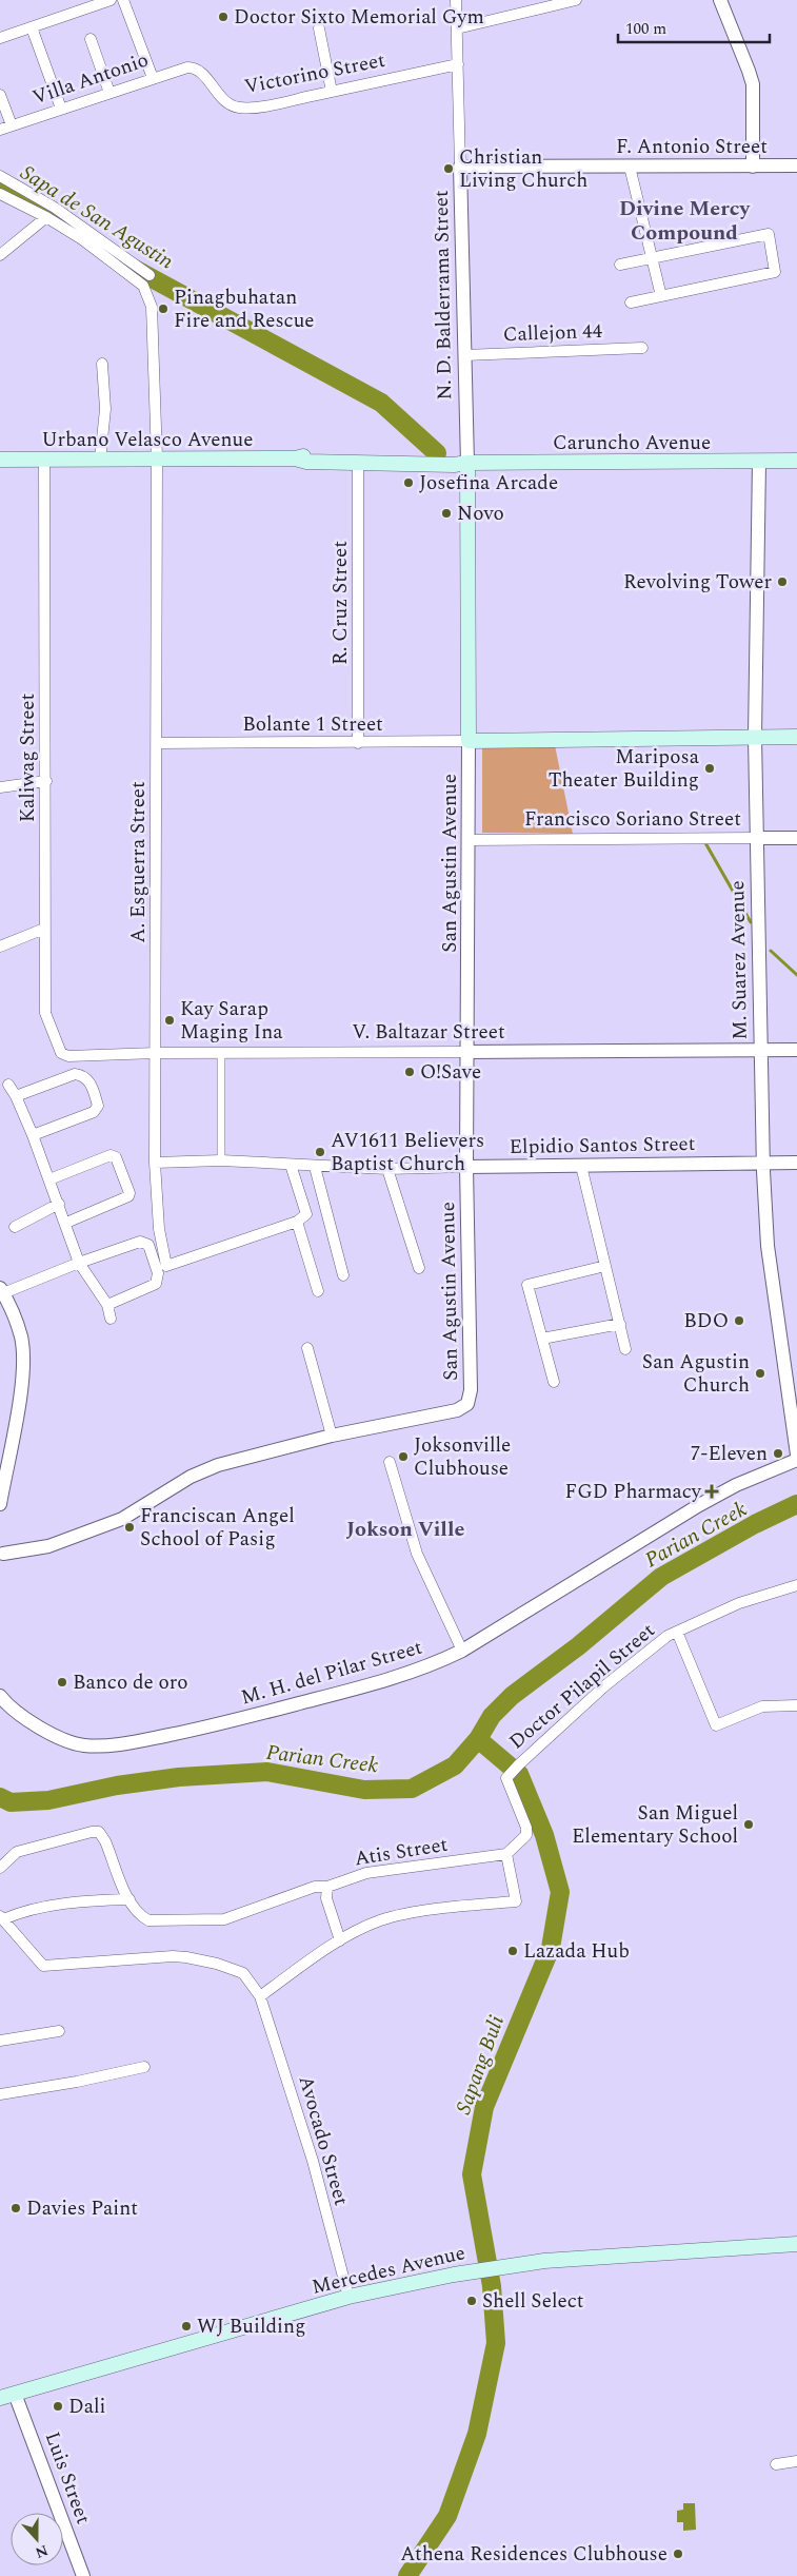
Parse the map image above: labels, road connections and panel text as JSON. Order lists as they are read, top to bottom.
{
  "streets": {
    "main road": [
      "Urbano Velasco Avenue",
      "Caruncho Avenue",
      "San Agustin Avenue",
      "Mercedes Avenue"
    ],
    "street": [
      "Victorino Street",
      "Villa Antonio",
      "F. Antonio Street",
      "N. D. Balderrama Street",
      "Callejon 44",
      "R. Cruz Street",
      "Bolante 1 Street",
      "Kaliwag Street",
      "Francisco Soriano Street",
      "A. Esguerra Street",
      "M. Suarez Avenue",
      "V. Baltazar Street",
      "Elpidio Santos Street",
      "M. H. del Pilar Street",
      "Doctor Pilapil Street",
      "Atis Street",
      "Avocado Street",
      "Luis Street"
    ]
  },
  "crossings": [
    ["Victorino Street", "Villa Antonio"],
    ["Victorino Street", "N. D. Balderrama Street"],
    ["F. Antonio Street", "N. D. Balderrama Street"],
    ["N. D. Balderrama Street", "Callejon 44"],
    ["N. D. Balderrama Street", "Urbano Velasco Avenue"],
    ["N. D. Balderrama Street", "Caruncho Avenue"],
    ["N. D. Balderrama Street", "San Agustin Avenue"],
    ["Urbano Velasco Avenue", "Caruncho Avenue"],
    ["Urbano Velasco Avenue", "R. Cruz Street"],
    ["Urbano Velasco Avenue", "Kaliwag Street"],
    ["Urbano Velasco Avenue", "A. Esguerra Street"],
    ["Urbano Velasco Avenue", "San Agustin Avenue"],
    ["Caruncho Avenue", "San Agustin Avenue"],
    ["Caruncho Avenue", "M. Suarez Avenue"],
    ["R. Cruz Street", "Bolante 1 Street"],
    ["Bolante 1 Street", "A. Esguerra Street"],
    ["Bolante 1 Street", "San Agustin Avenue"],
    ["Kaliwag Street", "V. Baltazar Street"],
    ["Francisco Soriano Street", "San Agustin Avenue"],
    ["Francisco Soriano Street", "M. Suarez Avenue"],
    ["A. Esguerra Street", "V. Baltazar Street"],
    ["A. Esguerra Street", "Elpidio Santos Street"],
    ["San Agustin Avenue", "V. Baltazar Street"],
    ["San Agustin Avenue", "Elpidio Santos Street"],
    ["M. Suarez Avenue", "V. Baltazar Street"],
    ["M. Suarez Avenue", "Elpidio Santos Street"],
    ["Doctor Pilapil Street", "Atis Street"],
    ["Avocado Street", "Mercedes Avenue"],
    ["Mercedes Avenue", "Luis Street"]
  ],
  "districts": ["Divine Mercy Compound", "Jokson Ville"],
  "water": ["Sapa de San Agustin", "Parian Creek", "Sapang Buli"],
  "places": {
    "other": [
      "Doctor Sixto Memorial Gym",
      "Christian Living Church",
      "Pinagbuhatan Fire and Rescue",
      "Josefina Arcade",
      "Novo",
      "Revolving Tower",
      "Mariposa Theater Building",
      "Kay Sarap Maging Ina",
      "O!Save",
      "AV1611 Believers Baptist Church",
      "BDO",
      "San Agustin Church",
      "7-Eleven",
      "Joksonville Clubhouse",
      "Franciscan Angel School of Pasig",
      "Banco de oro",
      "San Miguel Elementary School",
      "Lazada Hub",
      "Davies Paint",
      "Shell Select",
      "WJ Building",
      "Dali",
      "Athena Residences Clubhouse"
    ],
    "health": ["FGD Pharmacy"]
  },
  "scale_bar": "100 m",
  "north": "bottom"
}
